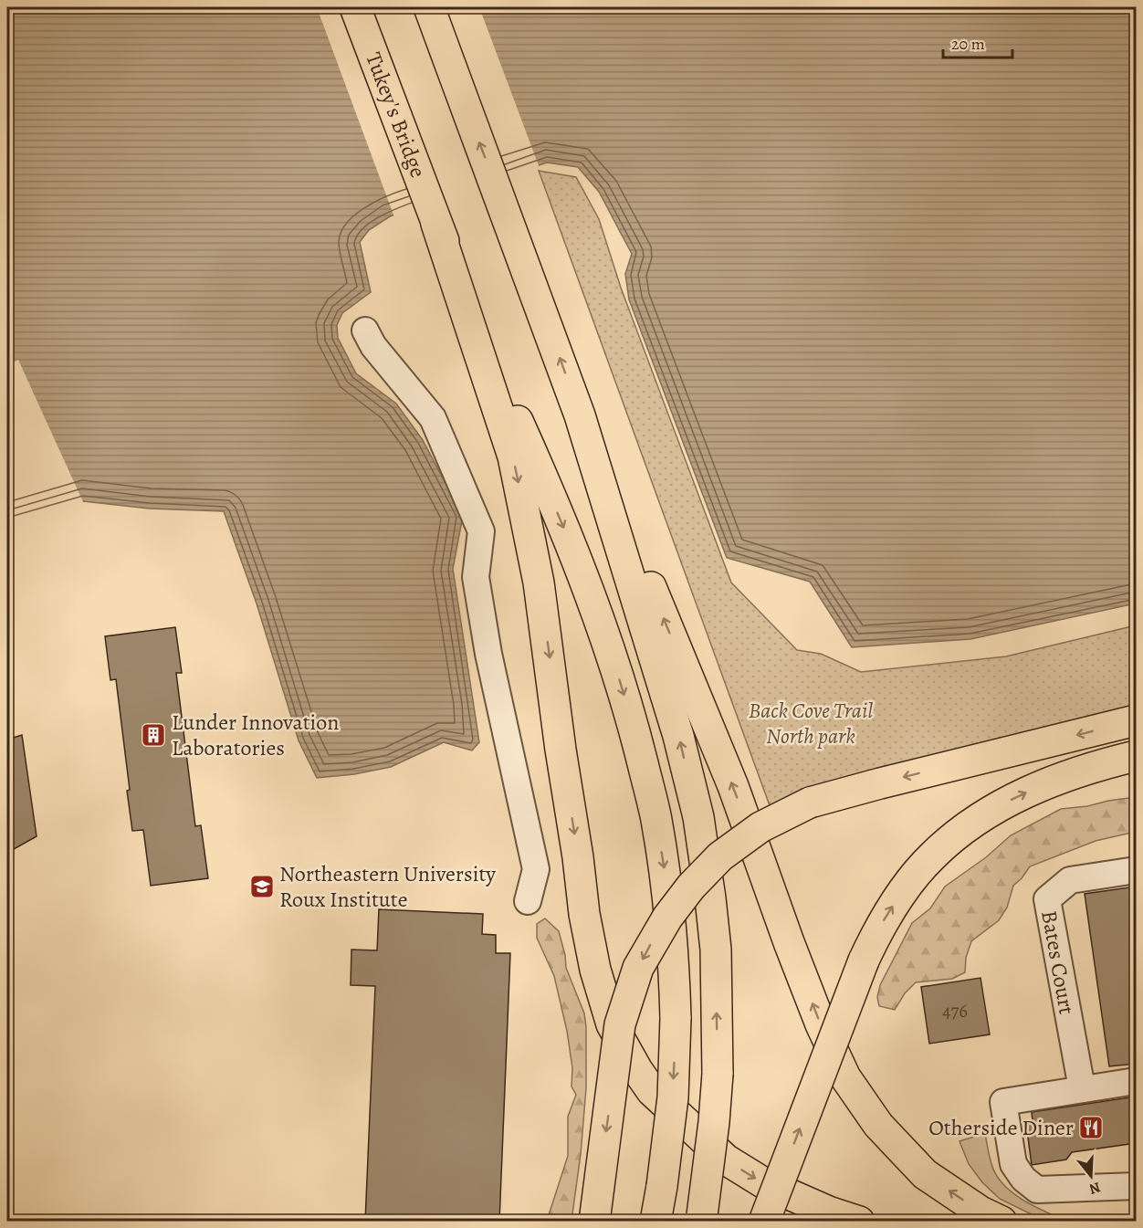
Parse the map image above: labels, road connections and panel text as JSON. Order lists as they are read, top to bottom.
{
  "streets": {
    "highway": ["Tukey's Bridge"],
    "lane": ["Bates Court"]
  },
  "parks": ["Back Cove Trail North park"],
  "places": {
    "building": ["Lunder Innovation Laboratories"],
    "school or university": ["Northeastern University Roux Institute"],
    "restaurant": ["Otherside Diner"]
  },
  "house_numbers": ["476"],
  "scale_bar": "20 m",
  "north": "bottom"
}
